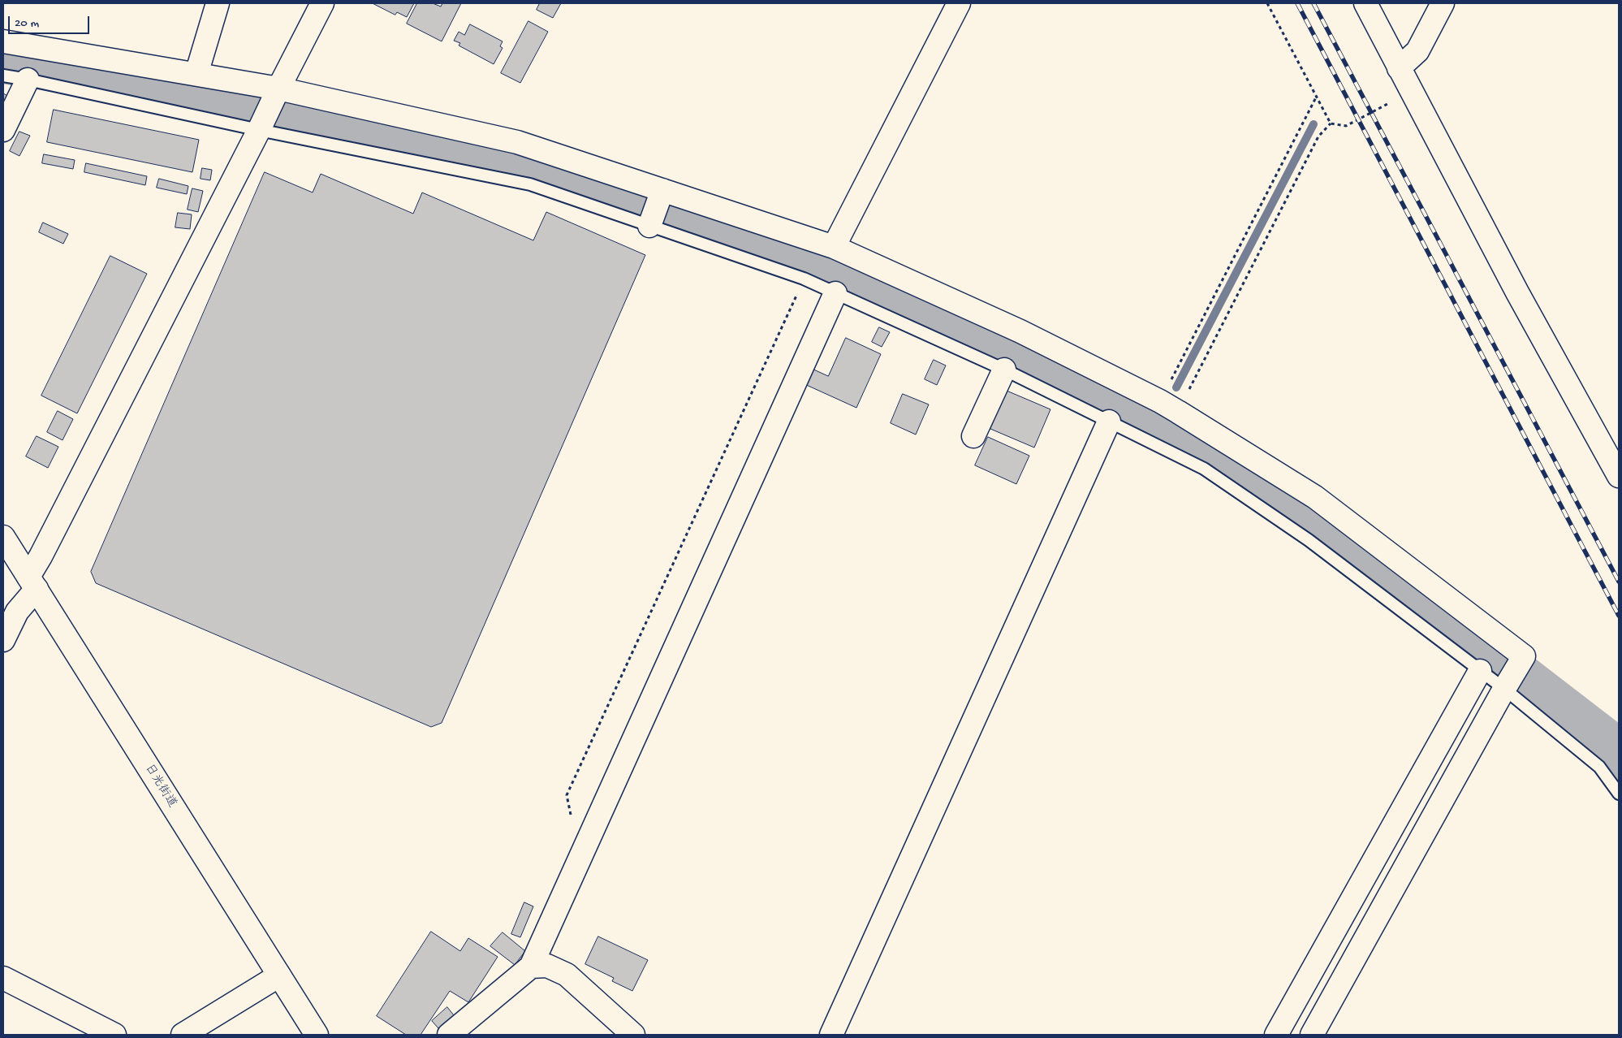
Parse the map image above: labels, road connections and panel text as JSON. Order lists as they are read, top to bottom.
{
  "streets": {
    "main road": ["日光街道"]
  },
  "scale_bar": "20 m"
}
